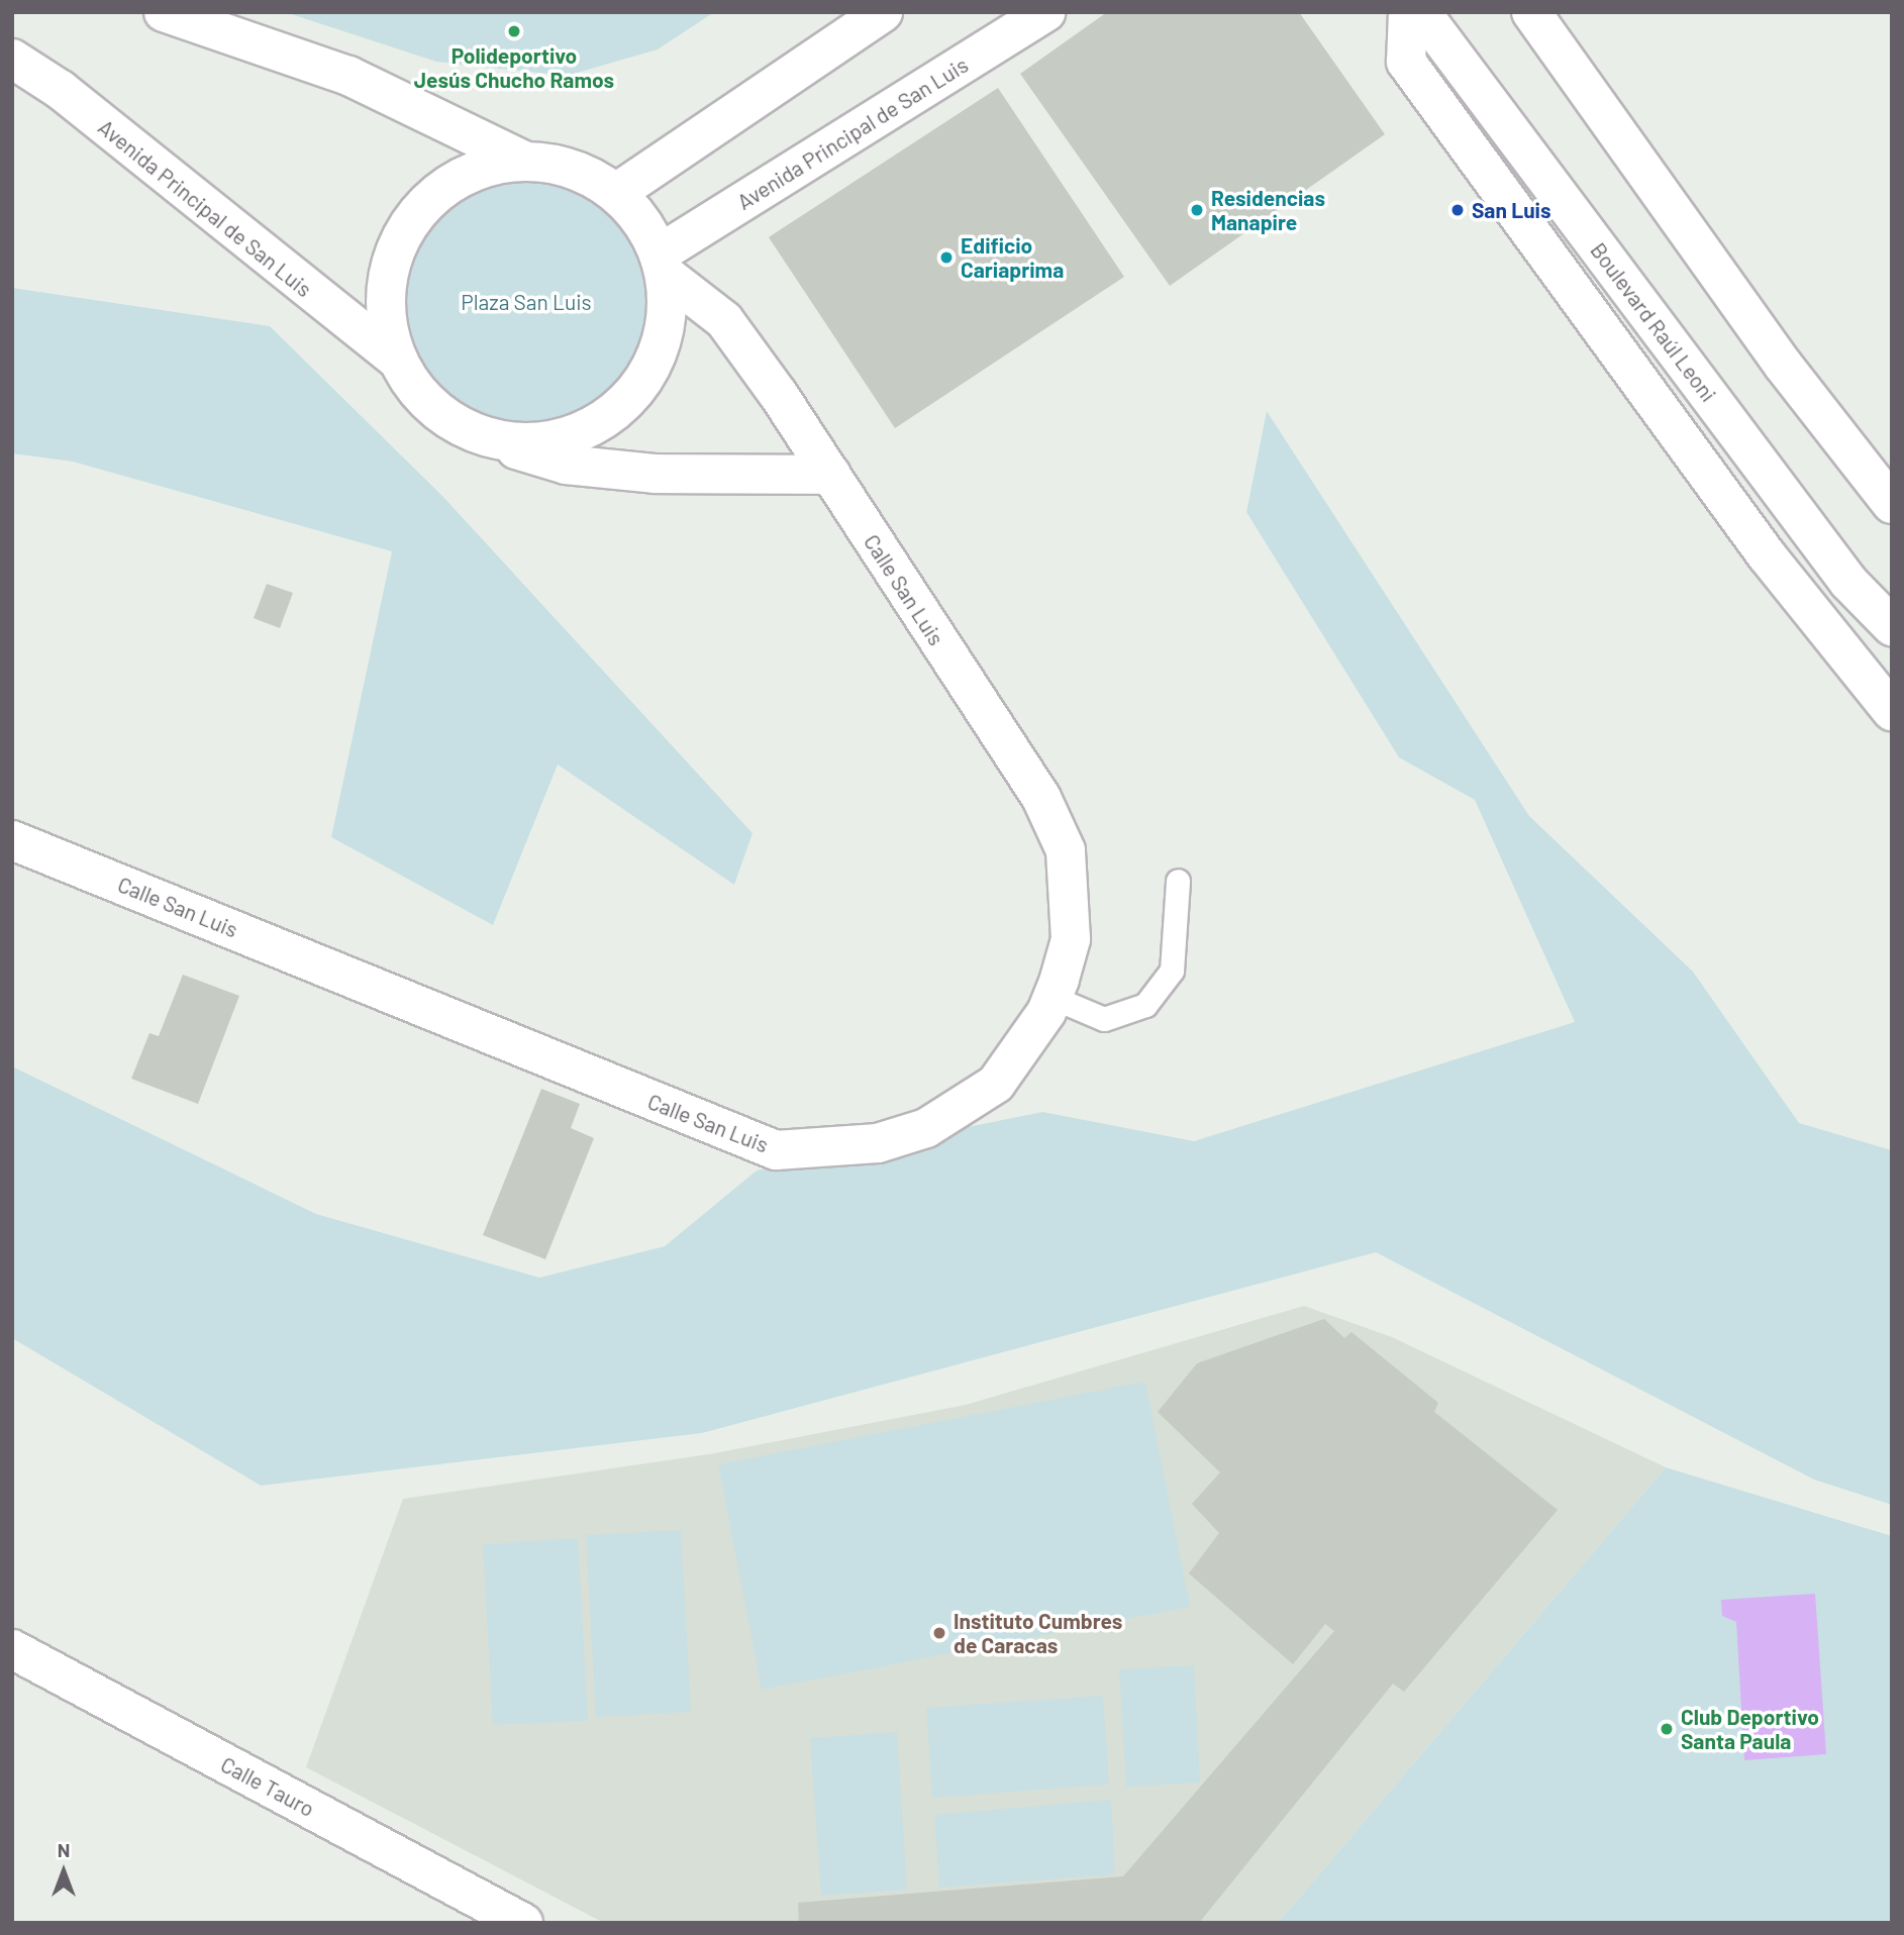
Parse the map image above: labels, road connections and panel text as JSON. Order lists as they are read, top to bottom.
{
  "streets": {
    "street": [
      "Avenida Principal de San Luis",
      "Boulevard Raúl Leoni",
      "Calle San Luis",
      "Calle Tauro"
    ]
  },
  "crossings": [
    ["Avenida Principal de San Luis", "Calle San Luis"]
  ],
  "parks": ["Plaza San Luis"],
  "places": [
    "Polideportivo Jesús Chucho Ramos",
    "Residencias Manapire",
    "San Luis",
    "Edificio Cariaprima",
    "Instituto Cumbres de Caracas",
    "Club Deportivo Santa Paula"
  ],
  "north": "top"
}
